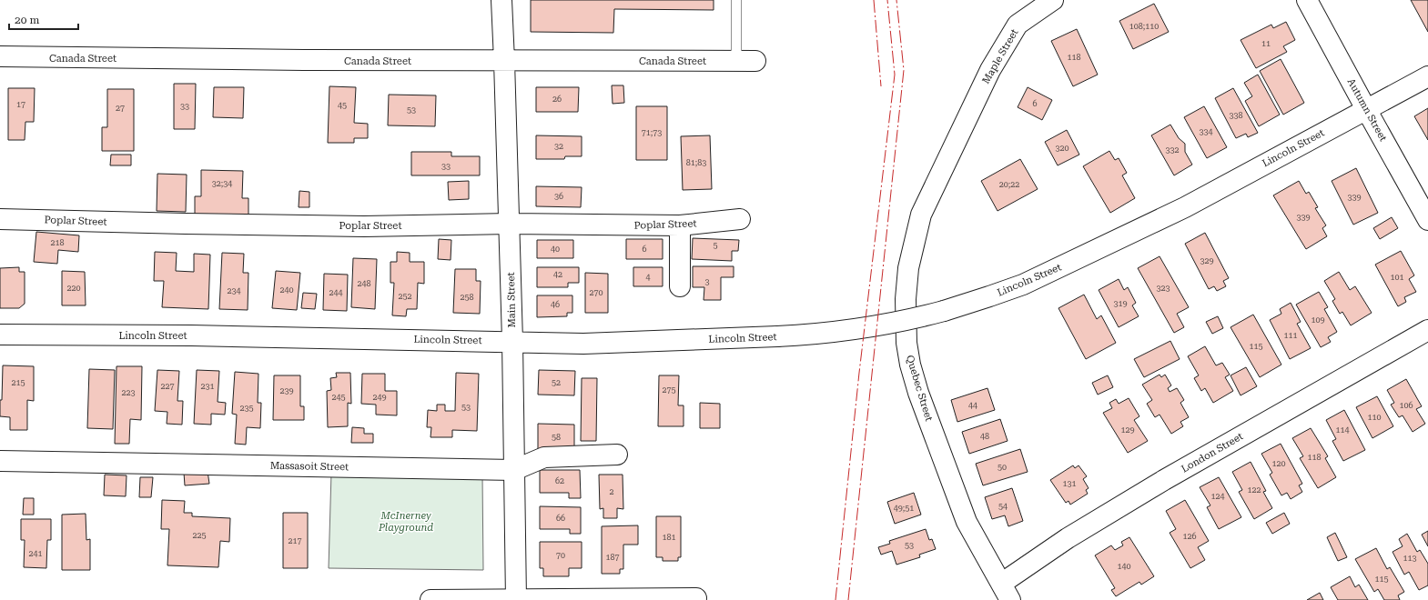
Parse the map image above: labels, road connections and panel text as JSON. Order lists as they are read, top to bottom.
{
  "streets": {
    "street": [
      "Maple Street",
      "Canada Street",
      "Autumn Street",
      "Lincoln Street",
      "Poplar Street",
      "Main Street",
      "Quebec Street",
      "London Street",
      "Massasoit Street"
    ]
  },
  "crossings": [
    ["Maple Street", "Quebec Street"],
    ["Canada Street", "Main Street"],
    ["Autumn Street", "Lincoln Street"],
    ["Lincoln Street", "Main Street"],
    ["Poplar Street", "Main Street"],
    ["Main Street", "Massasoit Street"],
    ["Quebec Street", "London Street"]
  ],
  "parks": ["McInerney Playground"],
  "house_numbers": [
    "108;110",
    "11",
    "118",
    "26",
    "6",
    "17",
    "45",
    "33",
    "27",
    "53",
    "338",
    "334",
    "71;73",
    "32",
    "320",
    "332",
    "81;83",
    "33",
    "32;34",
    "20;22",
    "36",
    "339",
    "339",
    "218",
    "5",
    "40",
    "6",
    "329",
    "42",
    "4",
    "101",
    "3",
    "248",
    "220",
    "323",
    "240",
    "234",
    "244",
    "270",
    "252",
    "258",
    "319",
    "46",
    "109",
    "111",
    "115",
    "215",
    "52",
    "227",
    "231",
    "275",
    "239",
    "223",
    "245",
    "249",
    "44",
    "106",
    "53",
    "235",
    "110",
    "129",
    "114",
    "48",
    "58",
    "118",
    "120",
    "50",
    "62",
    "131",
    "122",
    "2",
    "124",
    "54",
    "49;51",
    "66",
    "225",
    "126",
    "181",
    "217",
    "53",
    "241",
    "70",
    "187",
    "113",
    "140",
    "115"
  ],
  "scale_bar": "20 m"
}
